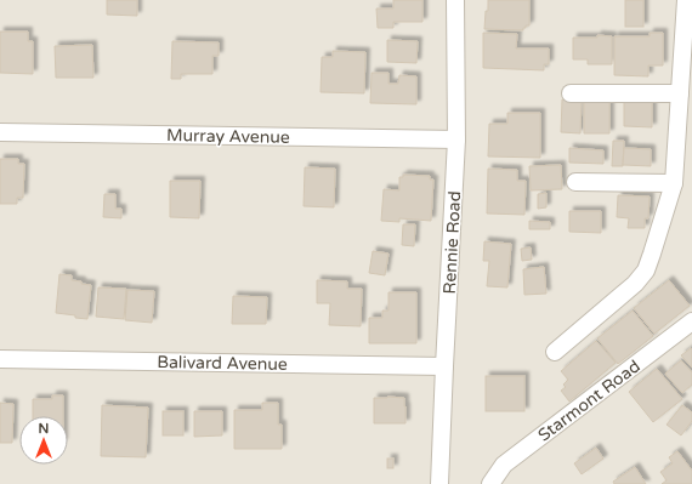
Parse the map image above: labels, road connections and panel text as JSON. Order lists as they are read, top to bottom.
{
  "streets": {
    "street": [
      "Murray Avenue",
      "Rennie Road",
      "Balivard Avenue",
      "Starmont Road"
    ]
  },
  "crossings": [
    ["Murray Avenue", "Rennie Road"],
    ["Rennie Road", "Balivard Avenue"]
  ],
  "north": "top"
}
